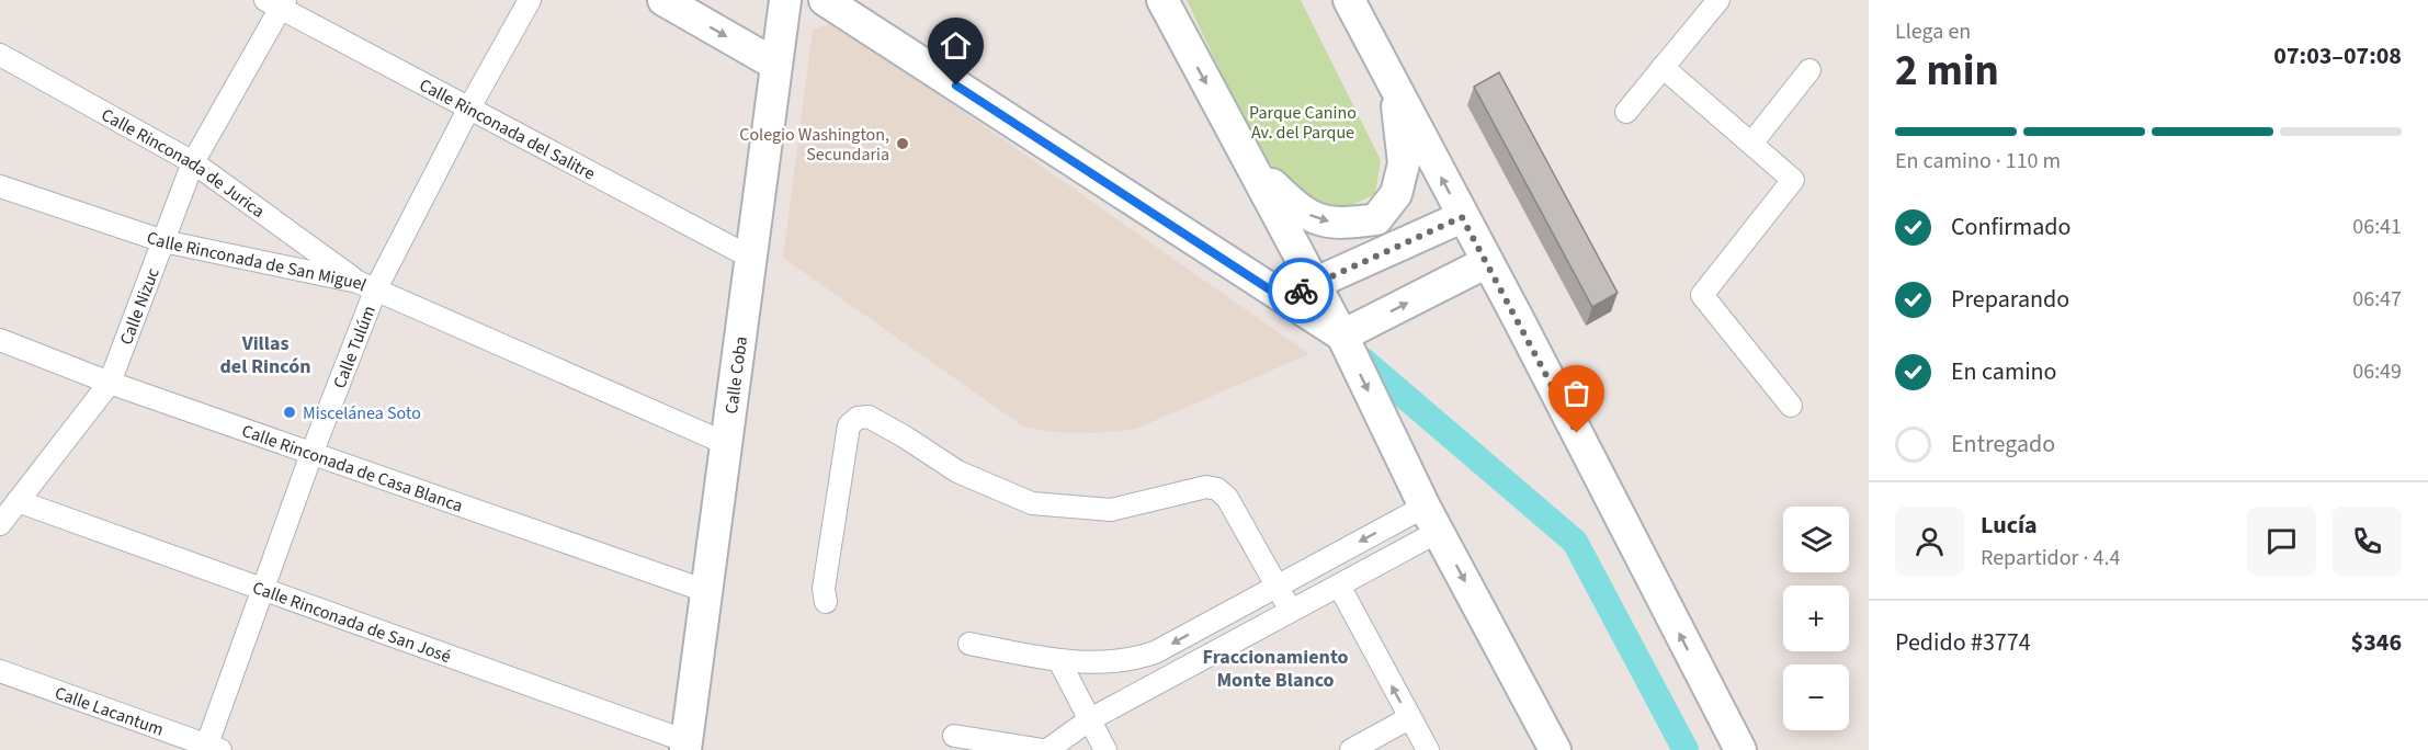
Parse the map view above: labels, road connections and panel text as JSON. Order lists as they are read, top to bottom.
{
  "streets": {
    "main road": ["Calle Coba"],
    "street": [
      "Calle Rinconada del Salitre",
      "Calle Rinconada de Jurica",
      "Calle Rinconada de San Miguel",
      "Calle Nizuc",
      "Calle Tulúm",
      "Calle Rinconada de Casa Blanca",
      "Calle Rinconada de San José",
      "Calle Lacantum"
    ]
  },
  "crossings": [
    ["Calle Rinconada del Salitre", "Calle Nizuc"],
    ["Calle Rinconada del Salitre", "Calle Tulúm"],
    ["Calle Rinconada del Salitre", "Calle Coba"],
    ["Calle Rinconada de Jurica", "Calle Rinconada de San Miguel"],
    ["Calle Rinconada de Jurica", "Calle Nizuc"],
    ["Calle Rinconada de Jurica", "Calle Tulúm"],
    ["Calle Rinconada de San Miguel", "Calle Nizuc"],
    ["Calle Rinconada de San Miguel", "Calle Tulúm"],
    ["Calle Rinconada de San Miguel", "Calle Coba"],
    ["Calle Nizuc", "Calle Rinconada de Casa Blanca"],
    ["Calle Nizuc", "Calle Rinconada de San José"],
    ["Calle Tulúm", "Calle Rinconada de Casa Blanca"],
    ["Calle Tulúm", "Calle Rinconada de San José"],
    ["Calle Tulúm", "Calle Lacantum"],
    ["Calle Coba", "Calle Rinconada de Casa Blanca"],
    ["Calle Coba", "Calle Rinconada de San José"]
  ],
  "districts": ["Villas del Rincón", "Fraccionamiento Monte Blanco"],
  "parks": ["Parque Canino Av. del Parque"],
  "places": ["Colegio Washington, Secundaria", "Miscelánea Soto"],
  "page": {
    "heading": ["2 min", "Llega en", "07:03–07:08"],
    "panel": [
      "Lucía",
      "Repartidor · 4.4",
      "Pedido #3774",
      "$346"
    ],
    "bar": "En camino · 110 m",
    "list": [
      ["Confirmado", "06:41"],
      ["Preparando", "06:47"],
      ["En camino", "06:49"],
      "Entregado"
    ],
    "map_buttons": ["+", "−"]
  }
}
